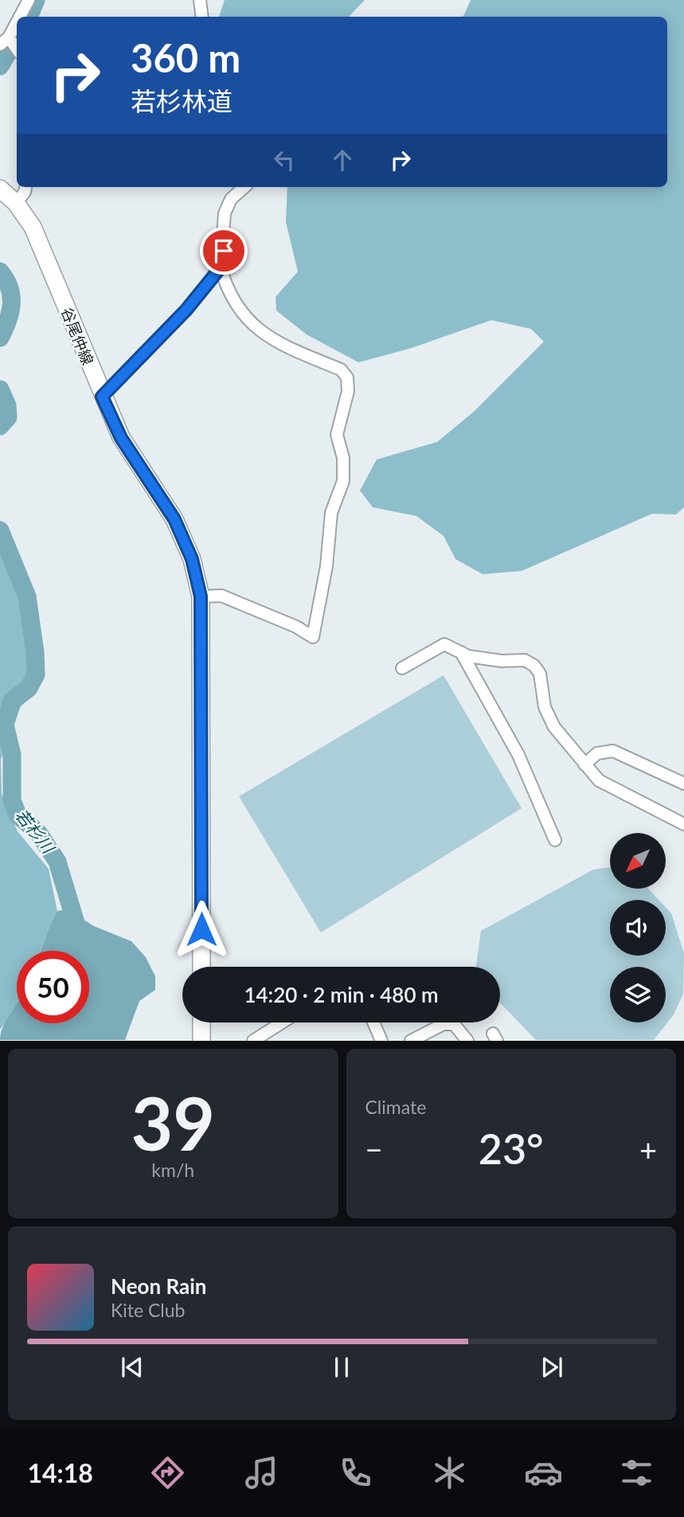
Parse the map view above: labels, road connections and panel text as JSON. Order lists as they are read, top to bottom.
{
  "streets": {
    "main road": ["谷尾仲線"]
  },
  "water": ["若杉川"],
  "north": "bottom left",
  "page": {
    "turn": ["360 m", "若杉林道"],
    "limit": "50",
    "trip": "14:20 · 2 min · 480 m",
    "tile": [
      ["39", "km/h"],
      "Climate"
    ],
    "heat": ["−", "23°", "+"],
    "song": ["Neon Rain", "Kite Club"],
    "tabs": "14:18"
  }
}
